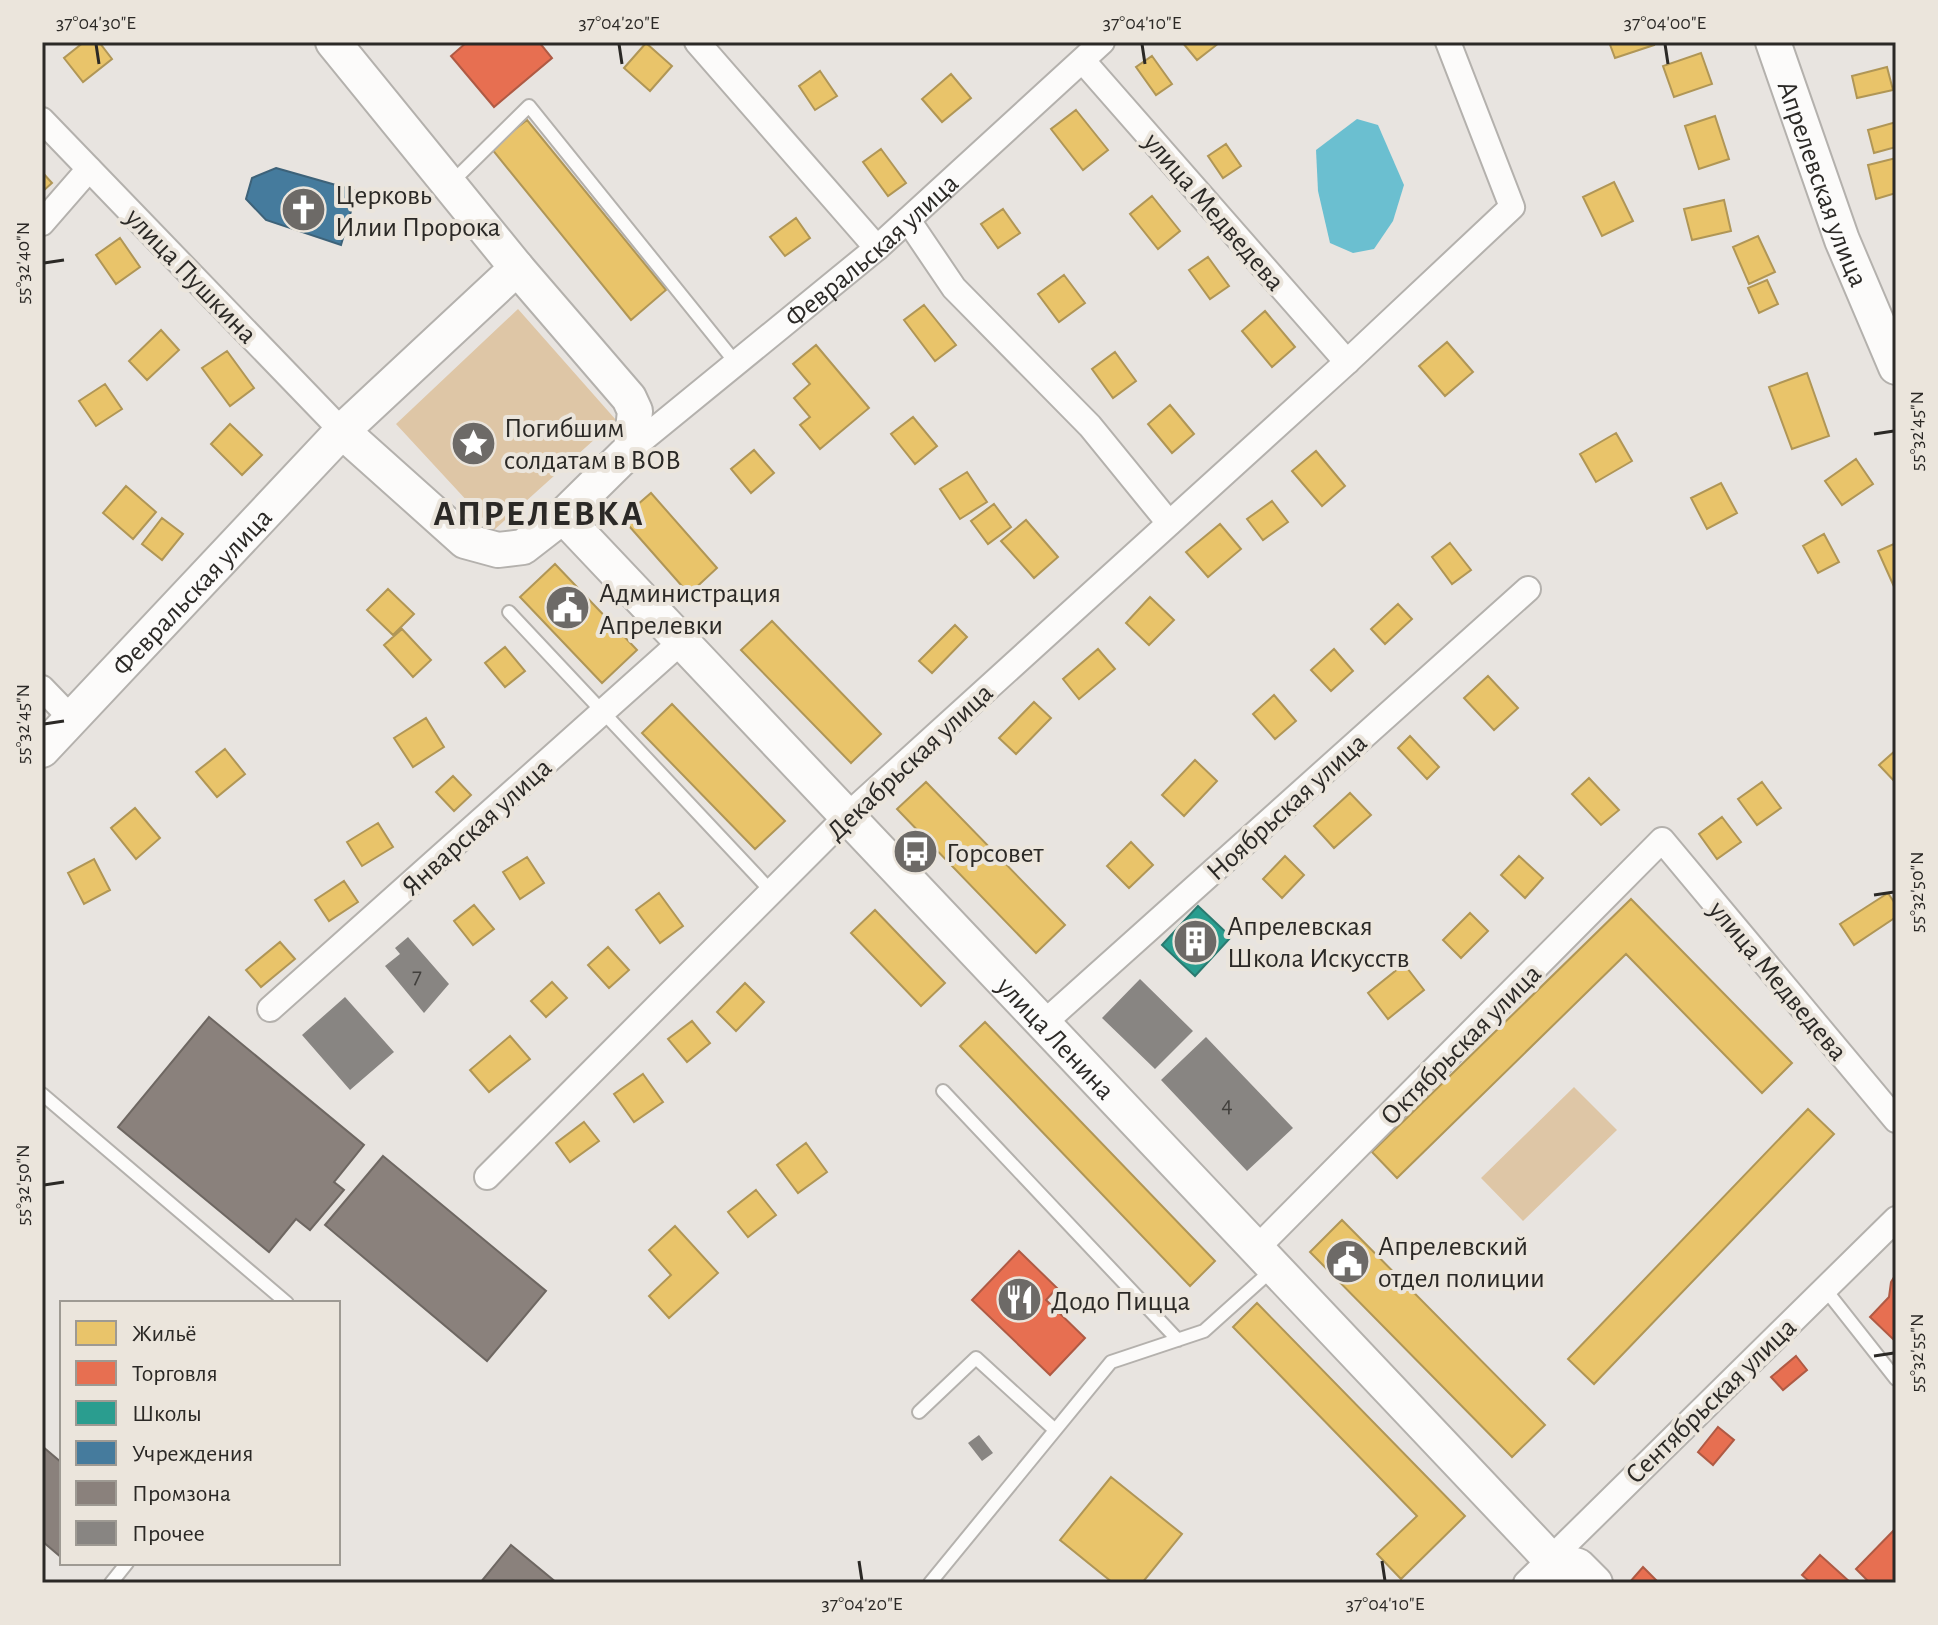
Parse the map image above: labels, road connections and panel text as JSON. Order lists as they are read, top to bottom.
{
  "streets": {
    "street": [
      "Апрелевская улица",
      "улица Медведева",
      "Февральская улица",
      "улица Пушкина",
      "Декабрьская улица",
      "Ноябрьская улица",
      "Январская улица",
      "улица Ленина",
      "Октябрьская улица",
      "Сентябрьская улица"
    ]
  },
  "crossings": [
    ["улица Медведева", "Февральская улица"],
    ["улица Медведева", "Декабрьская улица"],
    ["улица Медведева", "Октябрьская улица"],
    ["Февральская улица", "улица Пушкина"],
    ["Декабрьская улица", "улица Ленина"],
    ["Ноябрьская улица", "улица Ленина"],
    ["Январская улица", "улица Ленина"],
    ["улица Ленина", "Октябрьская улица"],
    ["улица Ленина", "Сентябрьская улица"]
  ],
  "districts": ["АПРЕЛЕВКА"],
  "places": {
    "church": ["Церковь Илии Пророка"],
    "place": ["Погибшим солдатам в ВОВ"],
    "public building": ["Администрация Апрелевки", "Апрелевский отдел полиции"],
    "bus stop": ["Горсовет"],
    "building": ["Апрелевская Школа Искусств"],
    "restaurant": ["Додо Пицца"]
  },
  "house_numbers": ["7", "4"],
  "legend": [
    "Жильё",
    "Торговля",
    "Школы",
    "Учреждения",
    "Промзона",
    "Прочее"
  ],
  "coordinates": [
    "37°04'30\"E",
    "37°04'20\"E",
    "37°04'10\"E",
    "37°04'00\"E",
    "55°32'40\"N",
    "55°32'45\"N",
    "55°32'50\"N",
    "55°32'55\"N"
  ]
}
